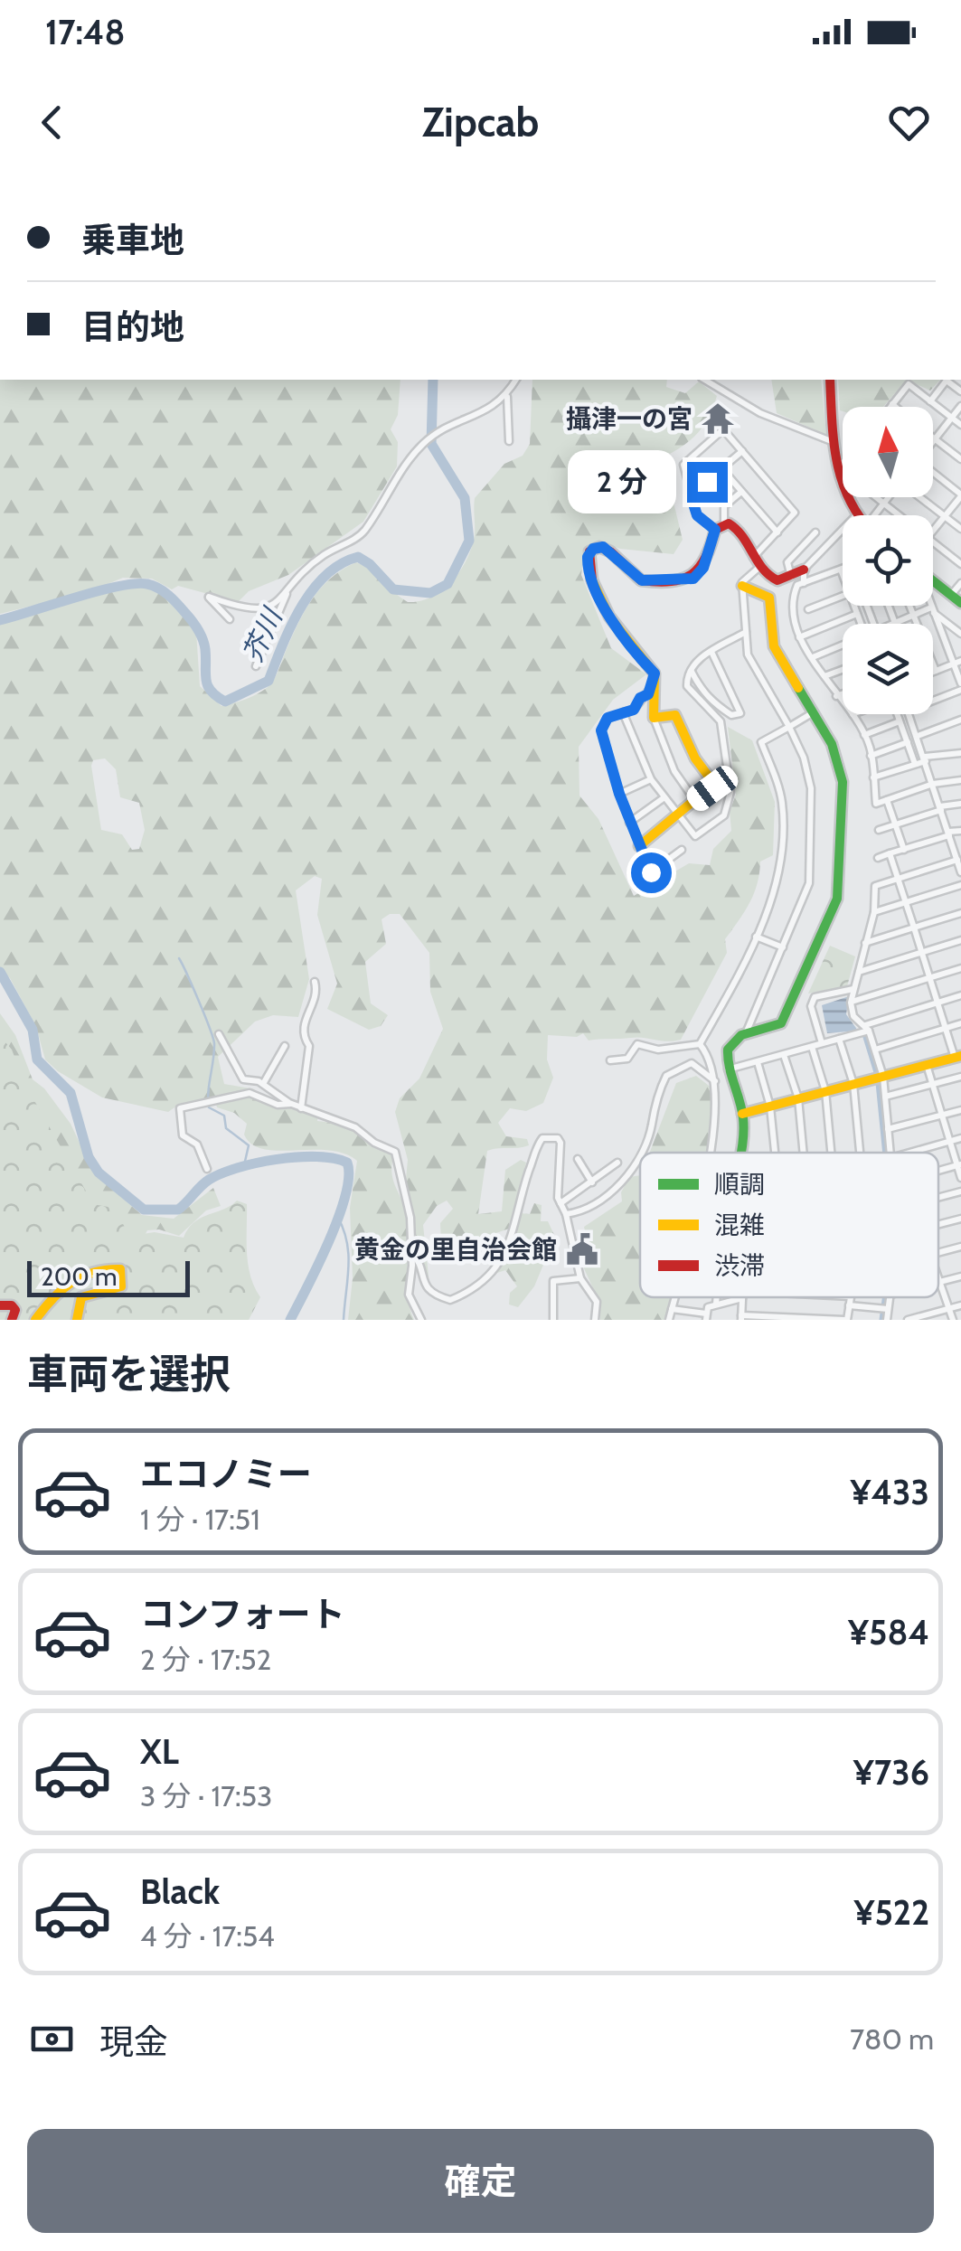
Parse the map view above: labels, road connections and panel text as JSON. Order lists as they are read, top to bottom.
{
  "water": ["芥川"],
  "places": {
    "temple": ["攝津一の宮"],
    "public building": ["黄金の里自治会館"]
  },
  "legend": ["順調", "混雑", "渋滞"],
  "scale_bar": "200 m",
  "north": "top",
  "page": {
    "status": "17:48",
    "header": "Zipcab",
    "banner": ["乗車地", "目的地"],
    "bubble": "2 分",
    "scale": "200 m",
    "heading": "車両を選択",
    "list": [
      {
        "name": "エコノミー",
        "note": "1 分 · 17:51",
        "value": "¥433"
      },
      {
        "name": "コンフォート",
        "note": "2 分 · 17:52",
        "value": "¥584"
      },
      {
        "name": "XL",
        "note": "3 分 · 17:53",
        "value": "¥736"
      },
      {
        "name": "Black",
        "note": "4 分 · 17:54",
        "value": "¥522"
      }
    ],
    "pay": ["現金", "780 m"],
    "buttons": "確定"
  }
}
